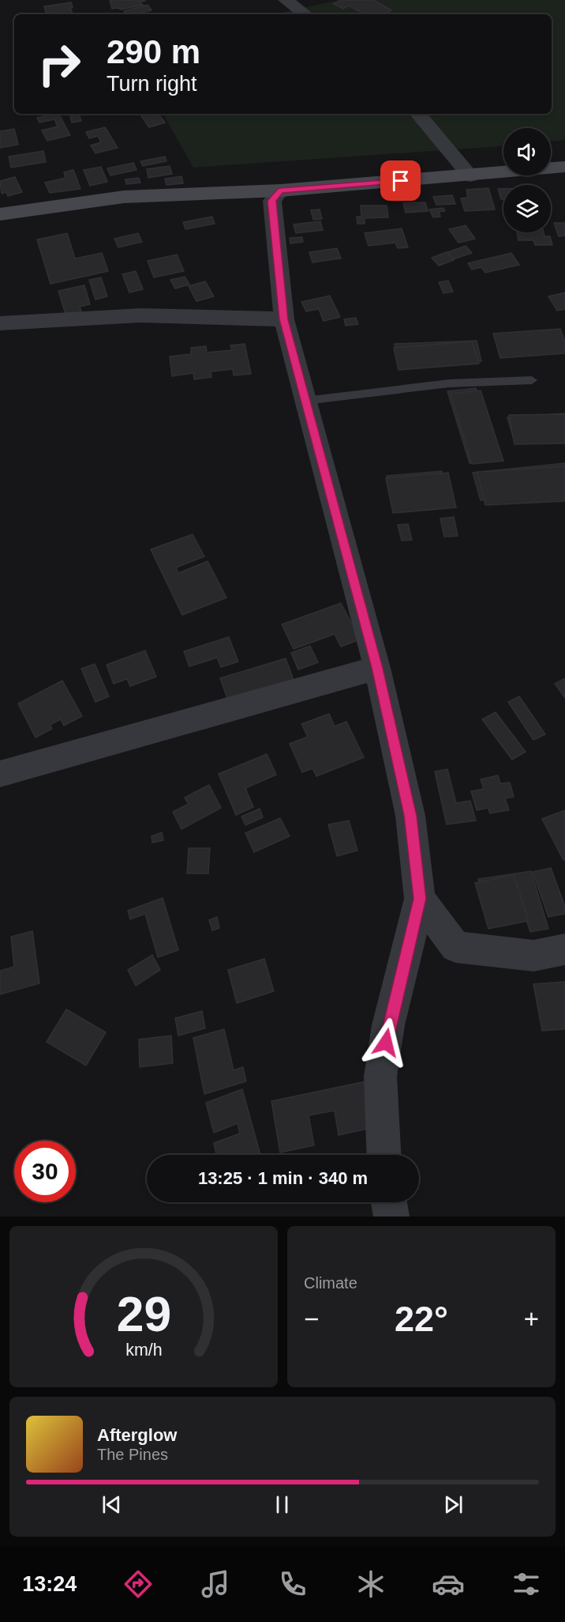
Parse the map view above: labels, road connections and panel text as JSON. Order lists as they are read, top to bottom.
{
  "page": {
    "turn": ["290 m", "Turn right"],
    "limit": "30",
    "trip": "13:25 · 1 min · 340 m",
    "tile": "Climate",
    "heat": ["−", "22°", "+"],
    "song": ["Afterglow", "The Pines"],
    "tabs": "13:24",
    "gauge": ["29", "km/h"]
  }
}
